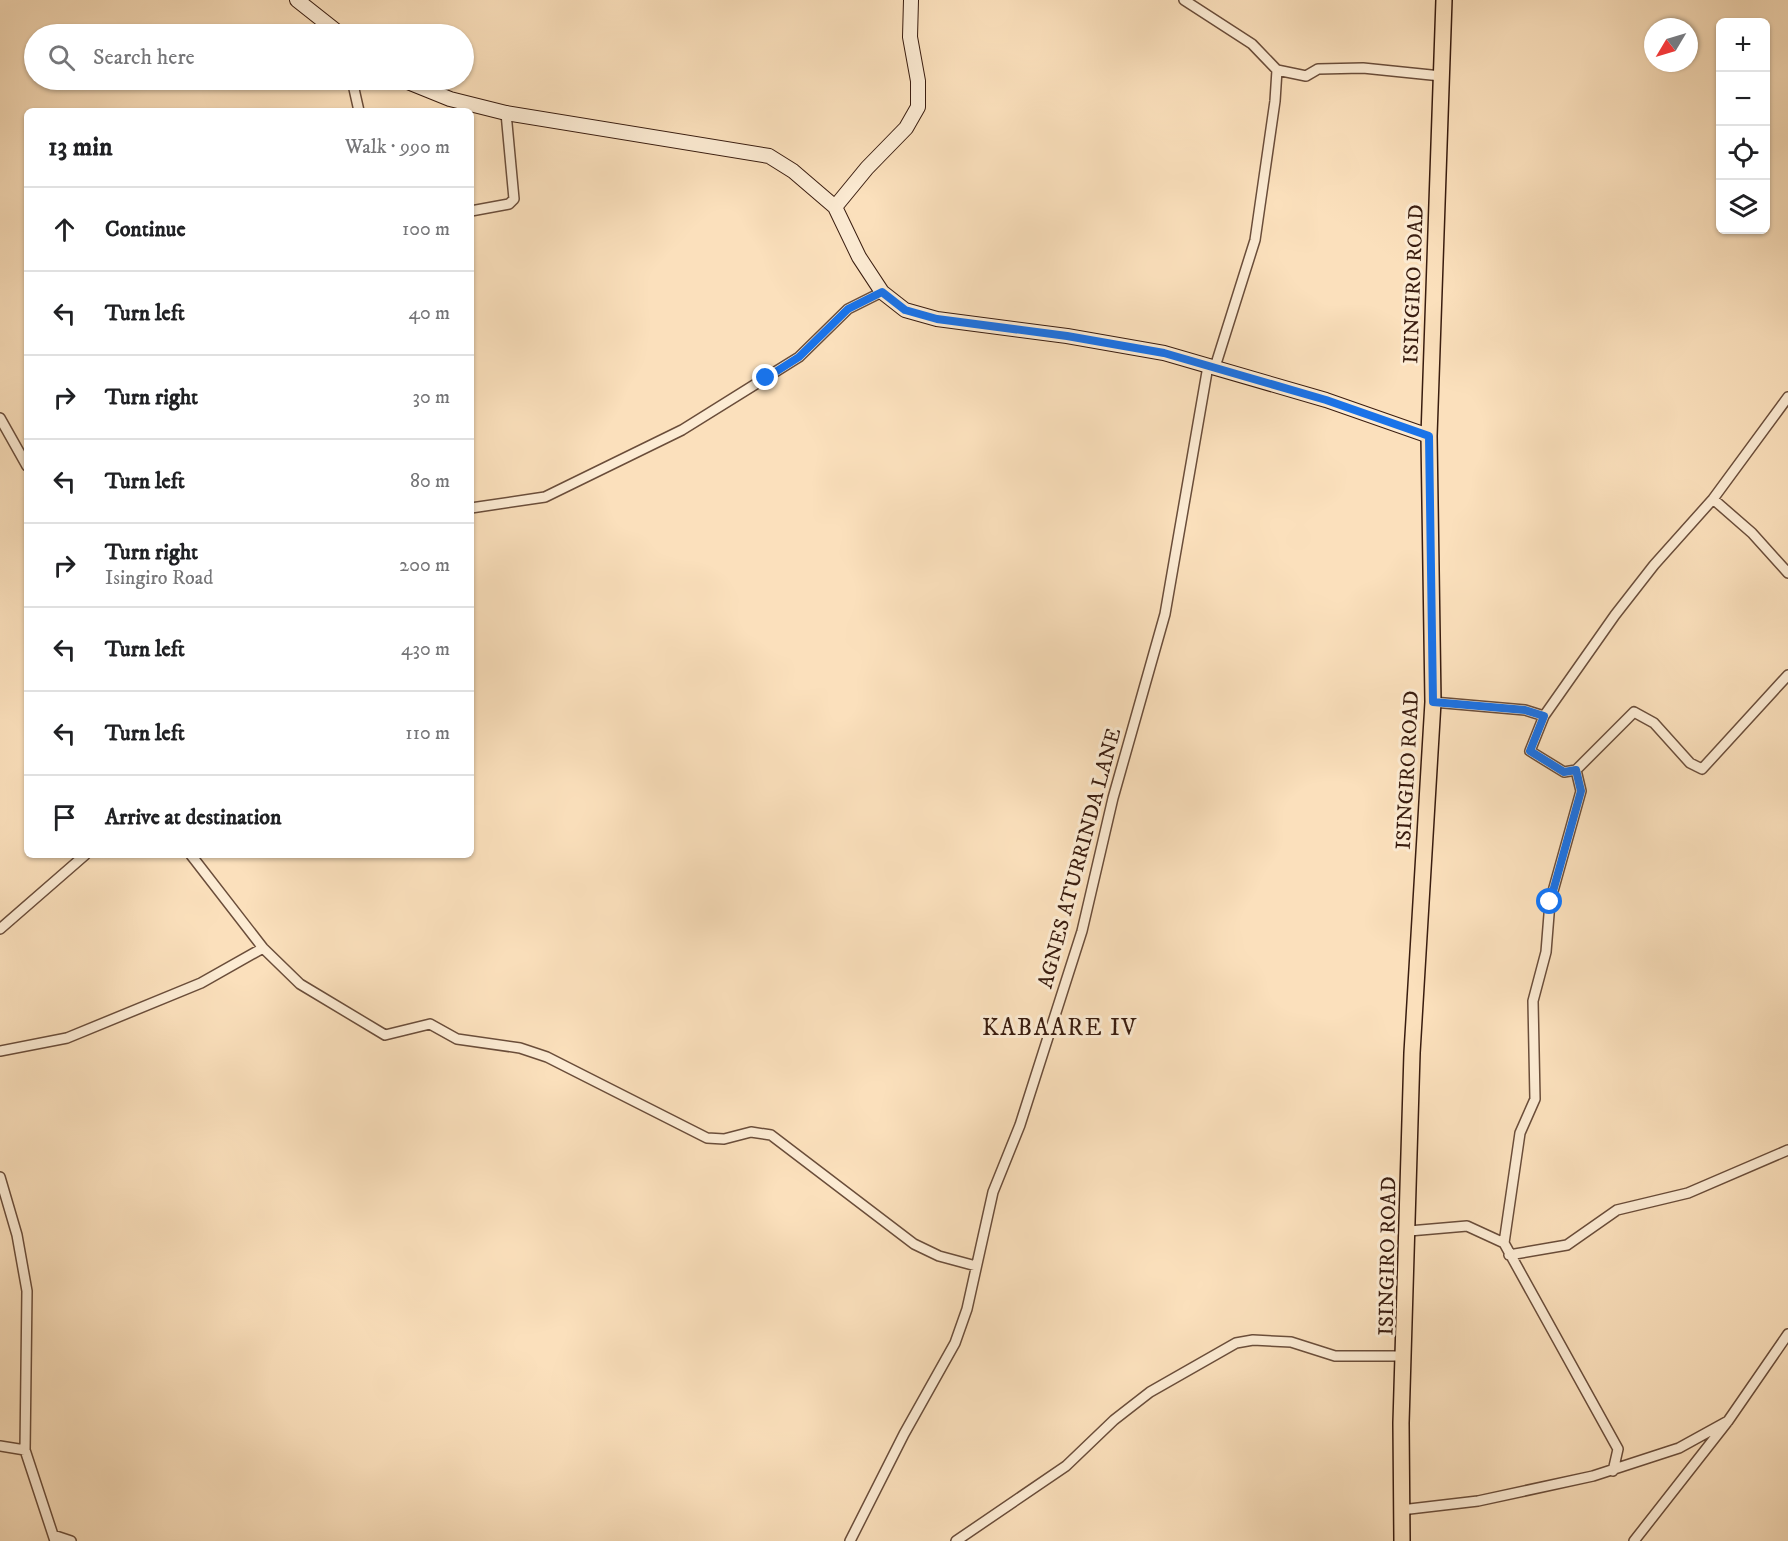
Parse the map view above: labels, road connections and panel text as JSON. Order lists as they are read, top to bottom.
{
  "streets": {
    "main road": ["ISINGIRO ROAD"],
    "street": ["AGNES ATURRINDA LANE"]
  },
  "districts": ["KABAARE IV"],
  "north": "bottom left",
  "page": {
    "map_buttons": ["+", "−"],
    "search": "Search here",
    "heading": ["13 min", "Walk · 990 m"],
    "list": [
      ["Continue", "100 m"],
      ["Turn left", "40 m"],
      ["Turn right", "30 m"],
      ["Turn left", "80 m"],
      ["Turn right", "Isingiro Road", "200 m"],
      ["Turn left", "430 m"],
      ["Turn left", "110 m"],
      "Arrive at destination"
    ]
  }
}
